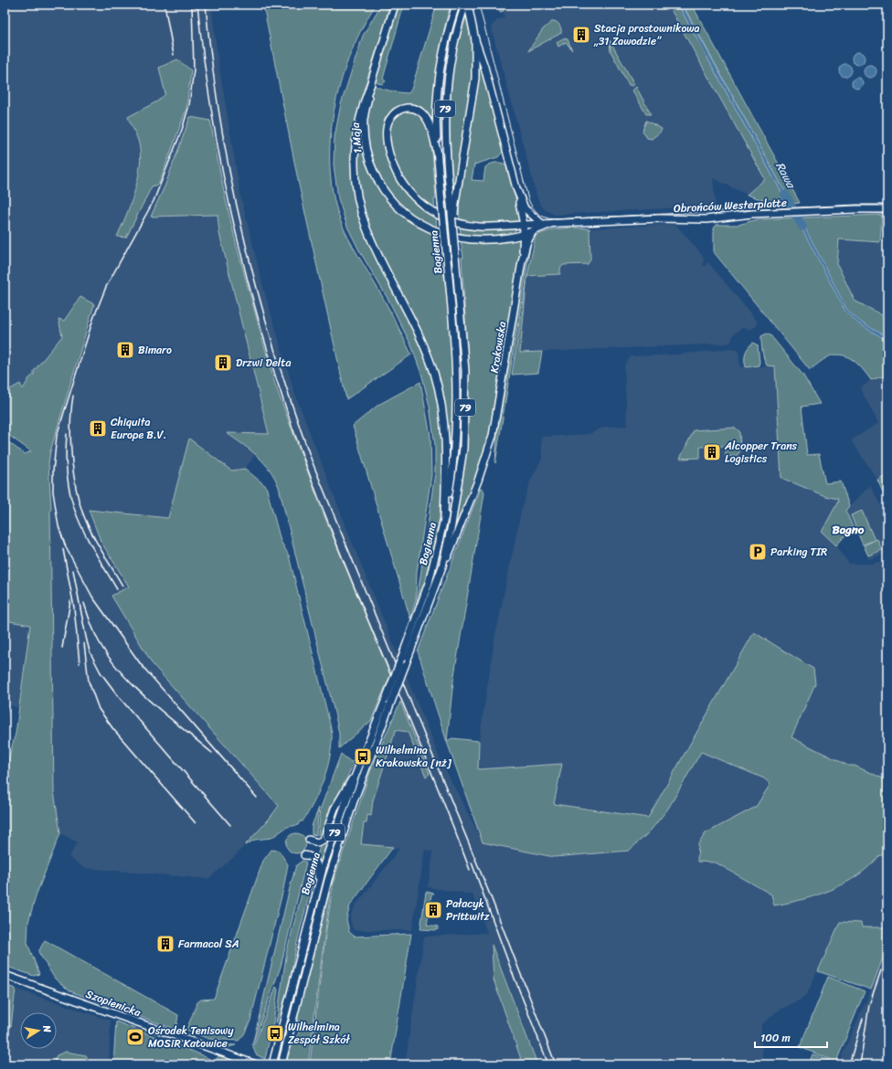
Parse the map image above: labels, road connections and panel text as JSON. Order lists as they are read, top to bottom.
{
  "streets": {
    "main road": [
      "79",
      "1 Maja",
      "Obrońców Westerplatte",
      "Bagienna",
      "Krakowska",
      "Szopienicka"
    ]
  },
  "crossings": [
    ["79", "Bagienna"],
    ["1 Maja", "Obrońców Westerplatte"],
    ["1 Maja", "Bagienna"],
    ["Obrońców Westerplatte", "Bagienna"],
    ["Obrońców Westerplatte", "Krakowska"],
    ["Bagienna", "Krakowska"]
  ],
  "districts": ["Bagno"],
  "water": ["Rawa"],
  "places": {
    "building": [
      "Stacja prostownikowa „31 Zawodzie”",
      "Bimaro",
      "Drzwi Delta",
      "Chiquita Europe B.V.",
      "Alcopper Trans Logistics",
      "Pałacyk Prittwitz",
      "Farmacol SA"
    ],
    "parking": ["Parking TIR"],
    "bus stop": ["Wilhelmina Krakowska [nż]", "Wilhelmina Zespół Szkół"],
    "sports": ["Ośrodek Tenisowy MOSiR Katowice"]
  },
  "scale_bar": "100 m",
  "north": "right"
}
